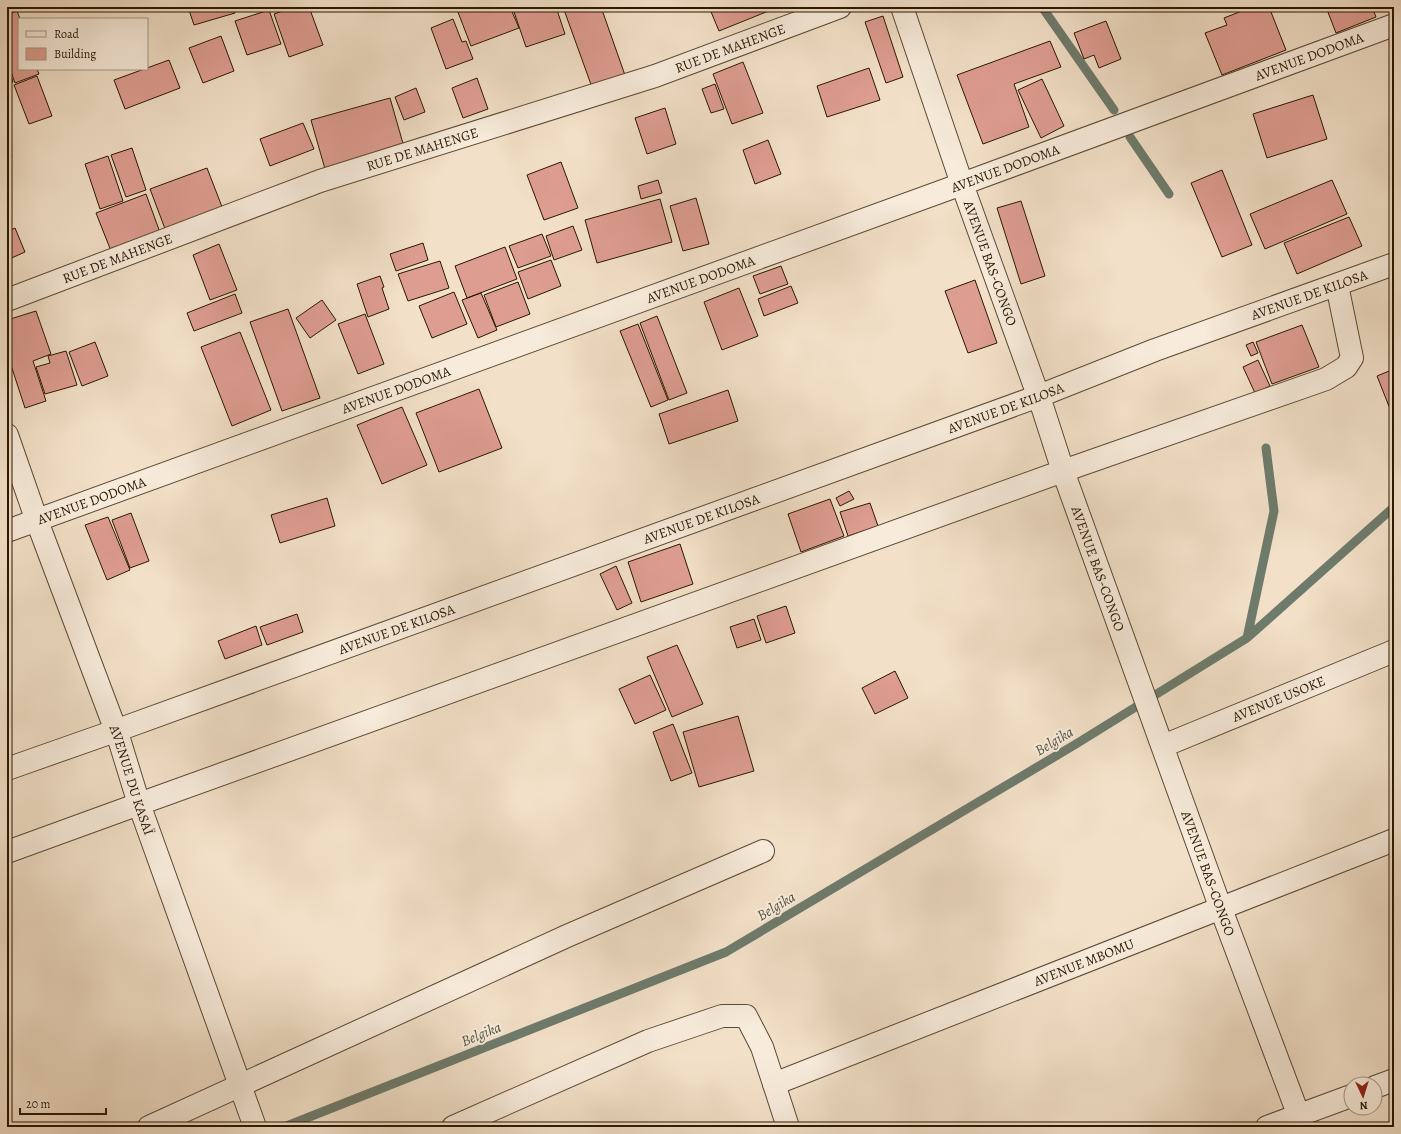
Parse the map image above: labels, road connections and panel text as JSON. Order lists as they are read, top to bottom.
{
  "streets": {
    "street": [
      "RUE DE MAHENGE",
      "AVENUE DODOMA",
      "AVENUE BAS-CONGO",
      "AVENUE DE KILOSA",
      "AVENUE USOKE",
      "AVENUE DU KASAÏ",
      "AVENUE MBOMU"
    ]
  },
  "crossings": [
    ["AVENUE DODOMA", "AVENUE BAS-CONGO"],
    ["AVENUE DODOMA", "AVENUE DU KASAÏ"],
    ["AVENUE BAS-CONGO", "AVENUE DE KILOSA"],
    ["AVENUE BAS-CONGO", "AVENUE USOKE"],
    ["AVENUE BAS-CONGO", "AVENUE MBOMU"],
    ["AVENUE DE KILOSA", "AVENUE DU KASAÏ"]
  ],
  "water": ["Belgika"],
  "legend": ["Road", "Building"],
  "scale_bar": "20 m",
  "north": "bottom"
}
